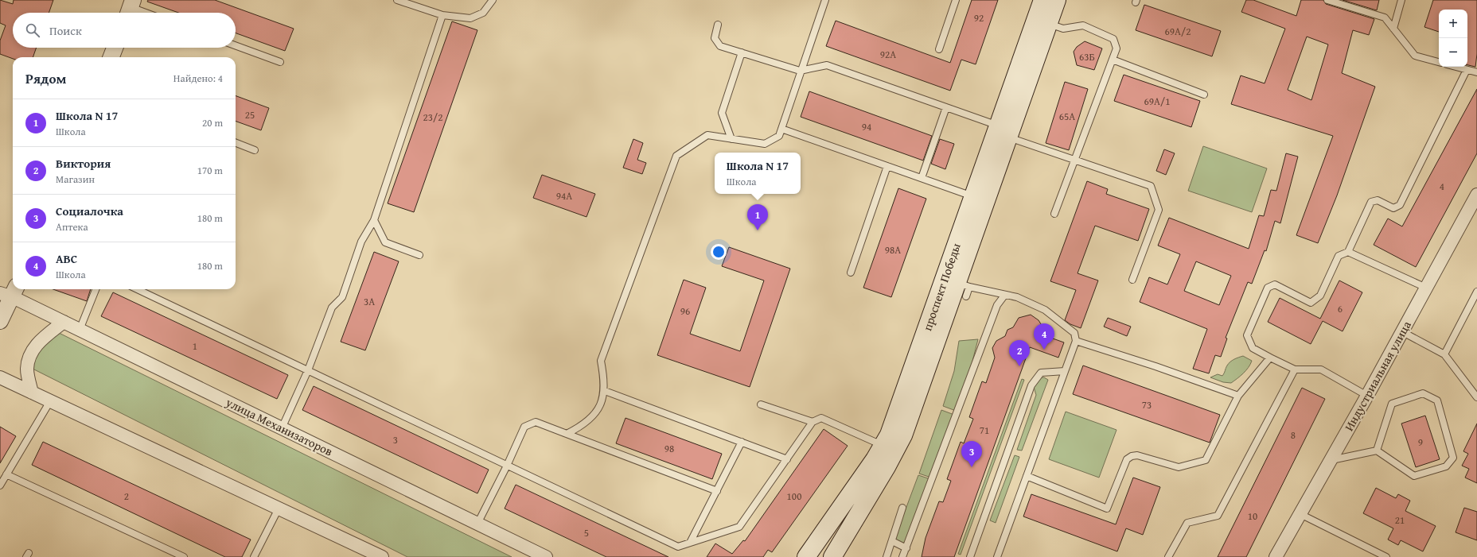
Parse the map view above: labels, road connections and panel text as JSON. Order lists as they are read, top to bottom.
{
  "streets": {
    "main road": ["проспект Победы"],
    "street": ["Индустриальная улица", "улица Механизаторов"]
  },
  "house_numbers": [
    "92",
    "69А/2",
    "92А",
    "63Б",
    "69А/1",
    "25",
    "65А",
    "23/2",
    "94",
    "4",
    "94А",
    "98А",
    "3А",
    "6",
    "96",
    "1",
    "73",
    "71",
    "8",
    "3",
    "9",
    "98",
    "2",
    "100",
    "10",
    "21",
    "5"
  ],
  "page": {
    "map_buttons": ["+", "−"],
    "search": "Поиск",
    "heading": ["Рядом", "Найдено: 4"],
    "list": [
      {
        "mark": "1",
        "name": "Школа N 17",
        "note": "Школа",
        "value": "20 m"
      },
      {
        "mark": "2",
        "name": "Виктория",
        "note": "Магазин",
        "value": "170 m"
      },
      {
        "mark": "3",
        "name": "Социалочка",
        "note": "Аптека",
        "value": "180 m"
      },
      {
        "mark": "4",
        "name": "АВС",
        "note": "Школа",
        "value": "180 m"
      }
    ],
    "popup": ["Школа N 17", "Школа"],
    "pins": [
      "1",
      "4",
      "2",
      "3"
    ]
  }
}
